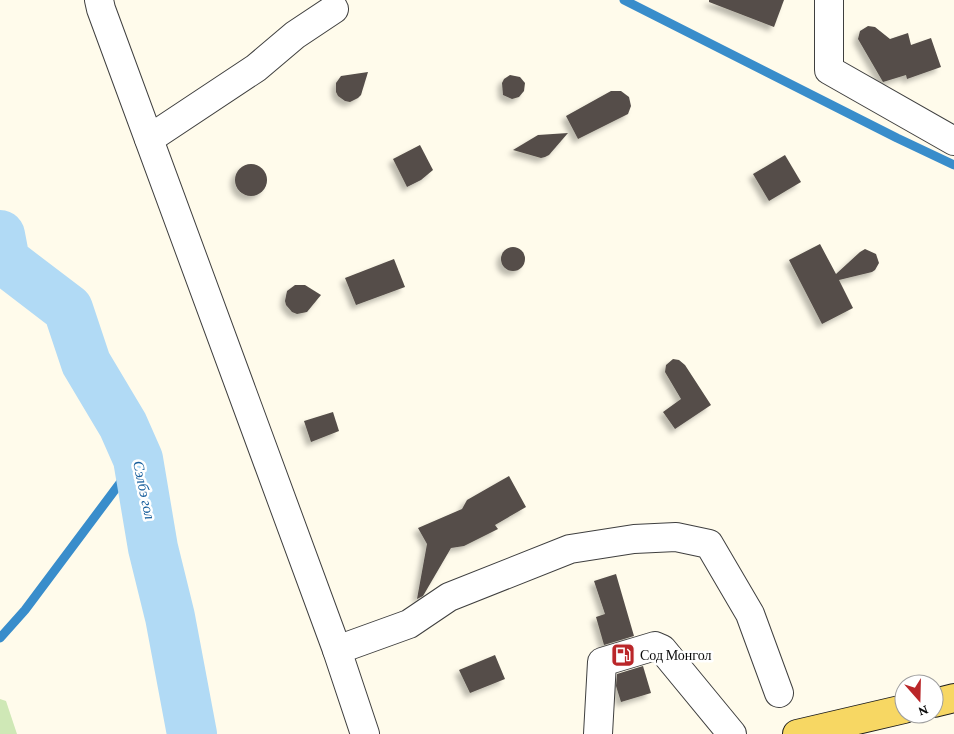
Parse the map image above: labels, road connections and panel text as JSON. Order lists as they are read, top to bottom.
{
  "water": ["Сэлбэ гол"],
  "places": {
    "fuel station": ["Сод Монгол"]
  },
  "north": "bottom"
}
